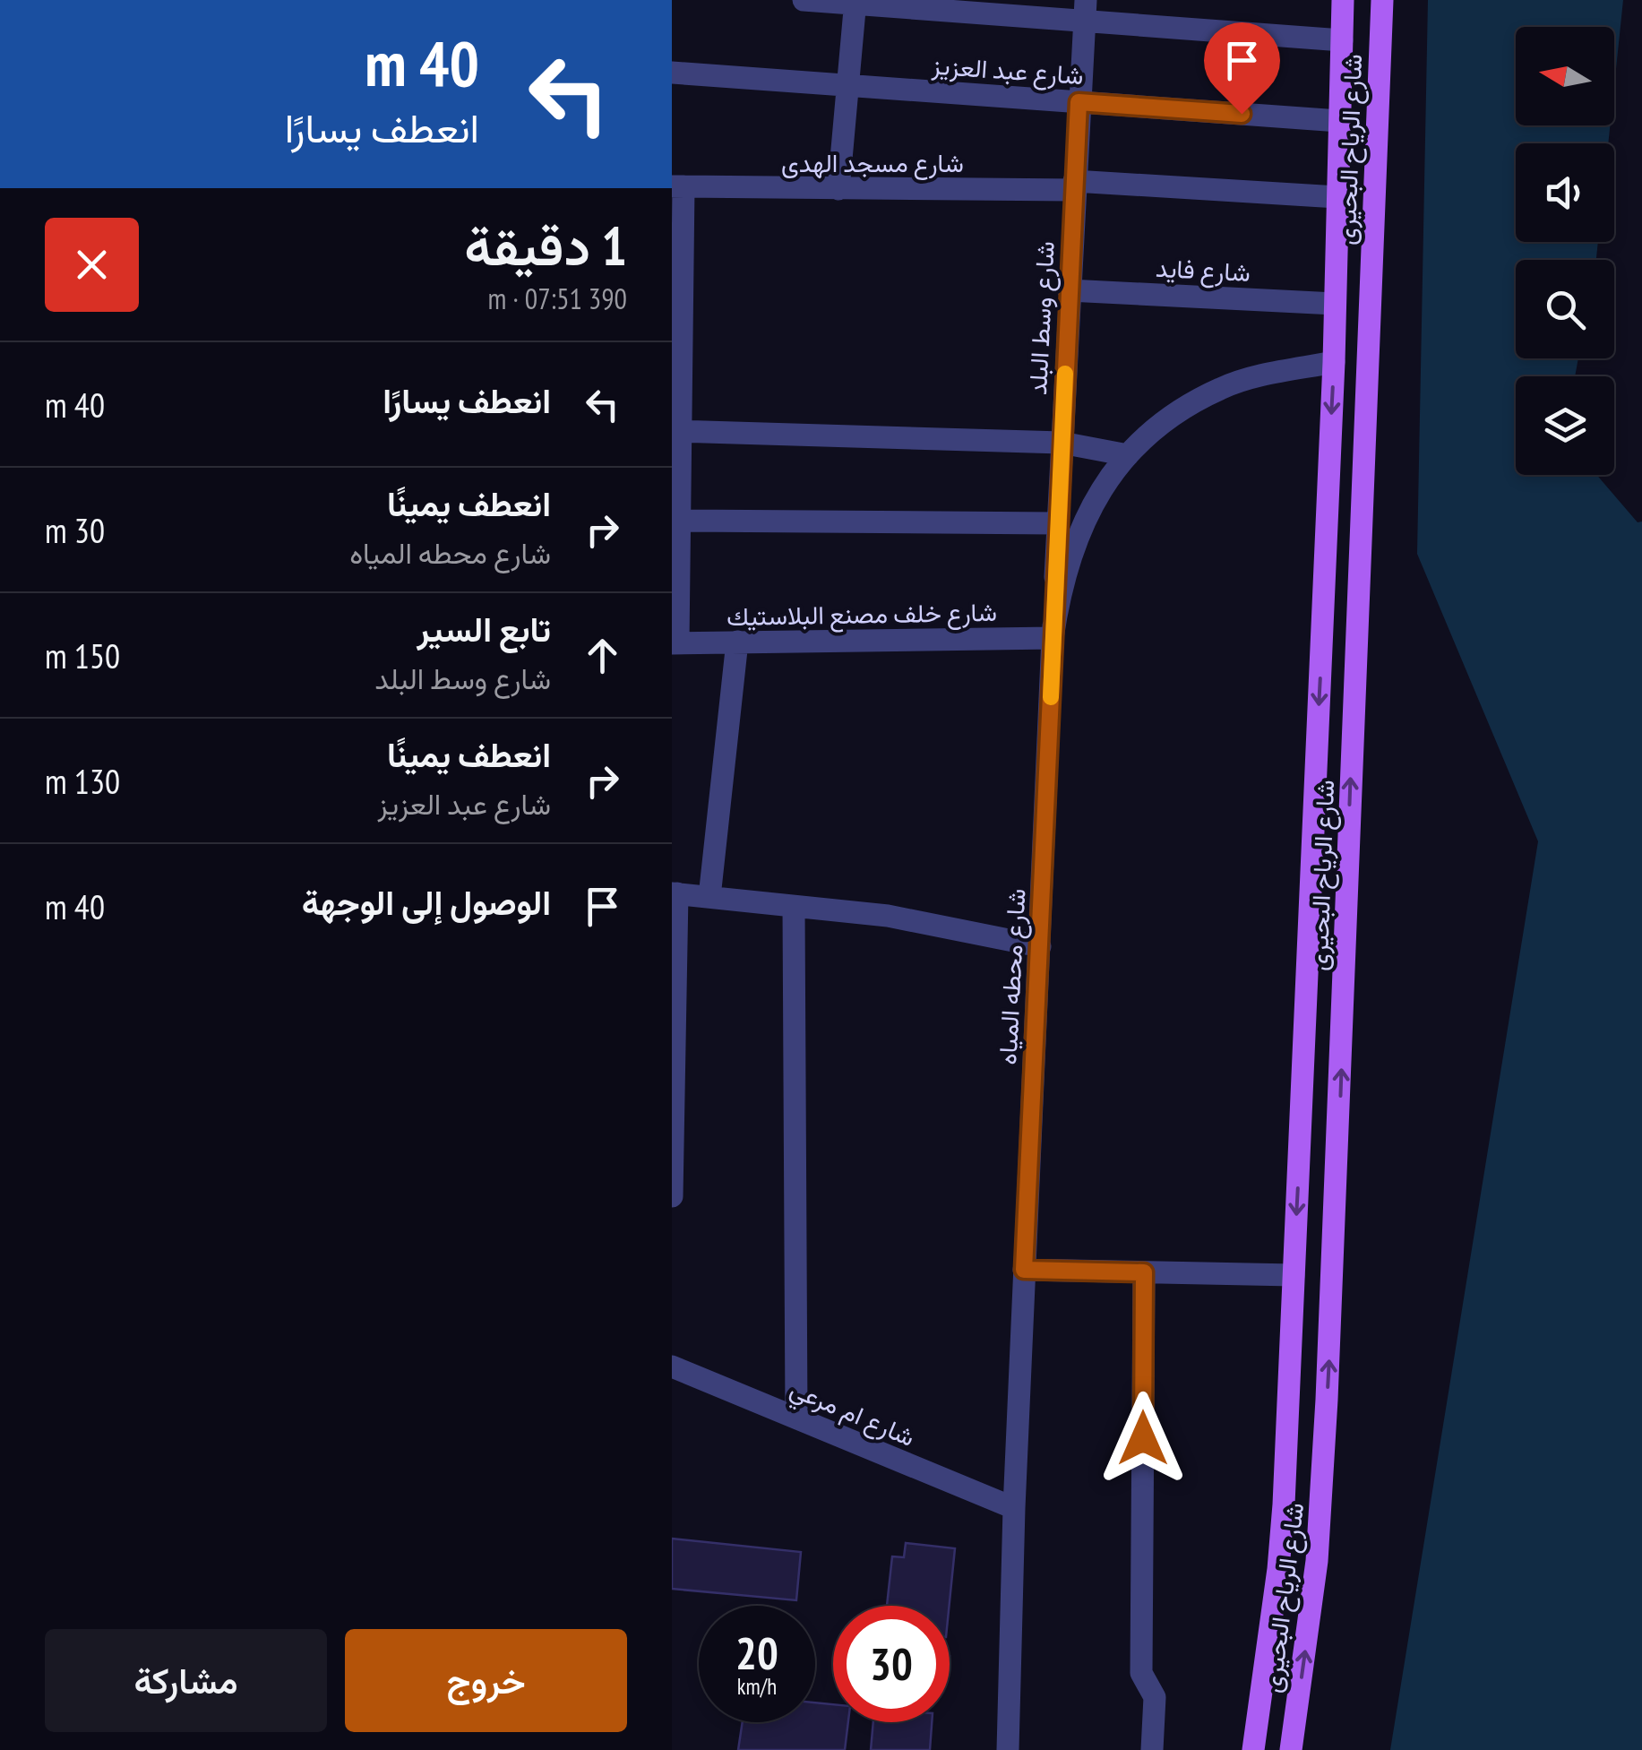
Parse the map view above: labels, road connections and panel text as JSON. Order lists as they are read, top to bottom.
{
  "streets": {
    "main road": ["شارع الرياح البحيرى"],
    "street": [
      "شارع عبد العزيز",
      "شارع مسجد الهدى",
      "شارع فايد",
      "شارع وسط البلد",
      "شارع خلف مصنع البلاستيك",
      "شارع محطه المياه",
      "شارع ام مرعي"
    ]
  },
  "crossings": [
    ["شارع عبد العزيز", "شارع الرياح البحيرى"],
    ["شارع عبد العزيز", "شارع وسط البلد"],
    ["شارع الرياح البحيرى", "شارع مسجد الهدى"],
    ["شارع الرياح البحيرى", "شارع فايد"],
    ["شارع الرياح البحيرى", "شارع محطه المياه"],
    ["شارع مسجد الهدى", "شارع وسط البلد"],
    ["شارع فايد", "شارع وسط البلد"],
    ["شارع وسط البلد", "شارع خلف مصنع البلاستيك"],
    ["شارع وسط البلد", "شارع محطه المياه"],
    ["شارع خلف مصنع البلاستيك", "شارع محطه المياه"],
    ["شارع محطه المياه", "شارع ام مرعي"]
  ],
  "north": "left",
  "page": {
    "turn": ["40 m", "انعطف يسارًا"],
    "heading": ["1 دقيقة", "390 m · 07:51"],
    "list": [
      {
        "name": "انعطف يسارًا",
        "value": "40 m"
      },
      {
        "name": "انعطف يمينًا",
        "note": "شارع محطه المياه",
        "value": "30 m"
      },
      {
        "name": "تابع السير",
        "note": "شارع وسط البلد",
        "value": "150 m"
      },
      {
        "name": "انعطف يمينًا",
        "note": "شارع عبد العزيز",
        "value": "130 m"
      },
      {
        "name": "الوصول إلى الوجهة",
        "value": "40 m"
      }
    ],
    "speed": "20 km/h",
    "limit": "30",
    "buttons": ["خروج", "مشاركة"]
  }
}
